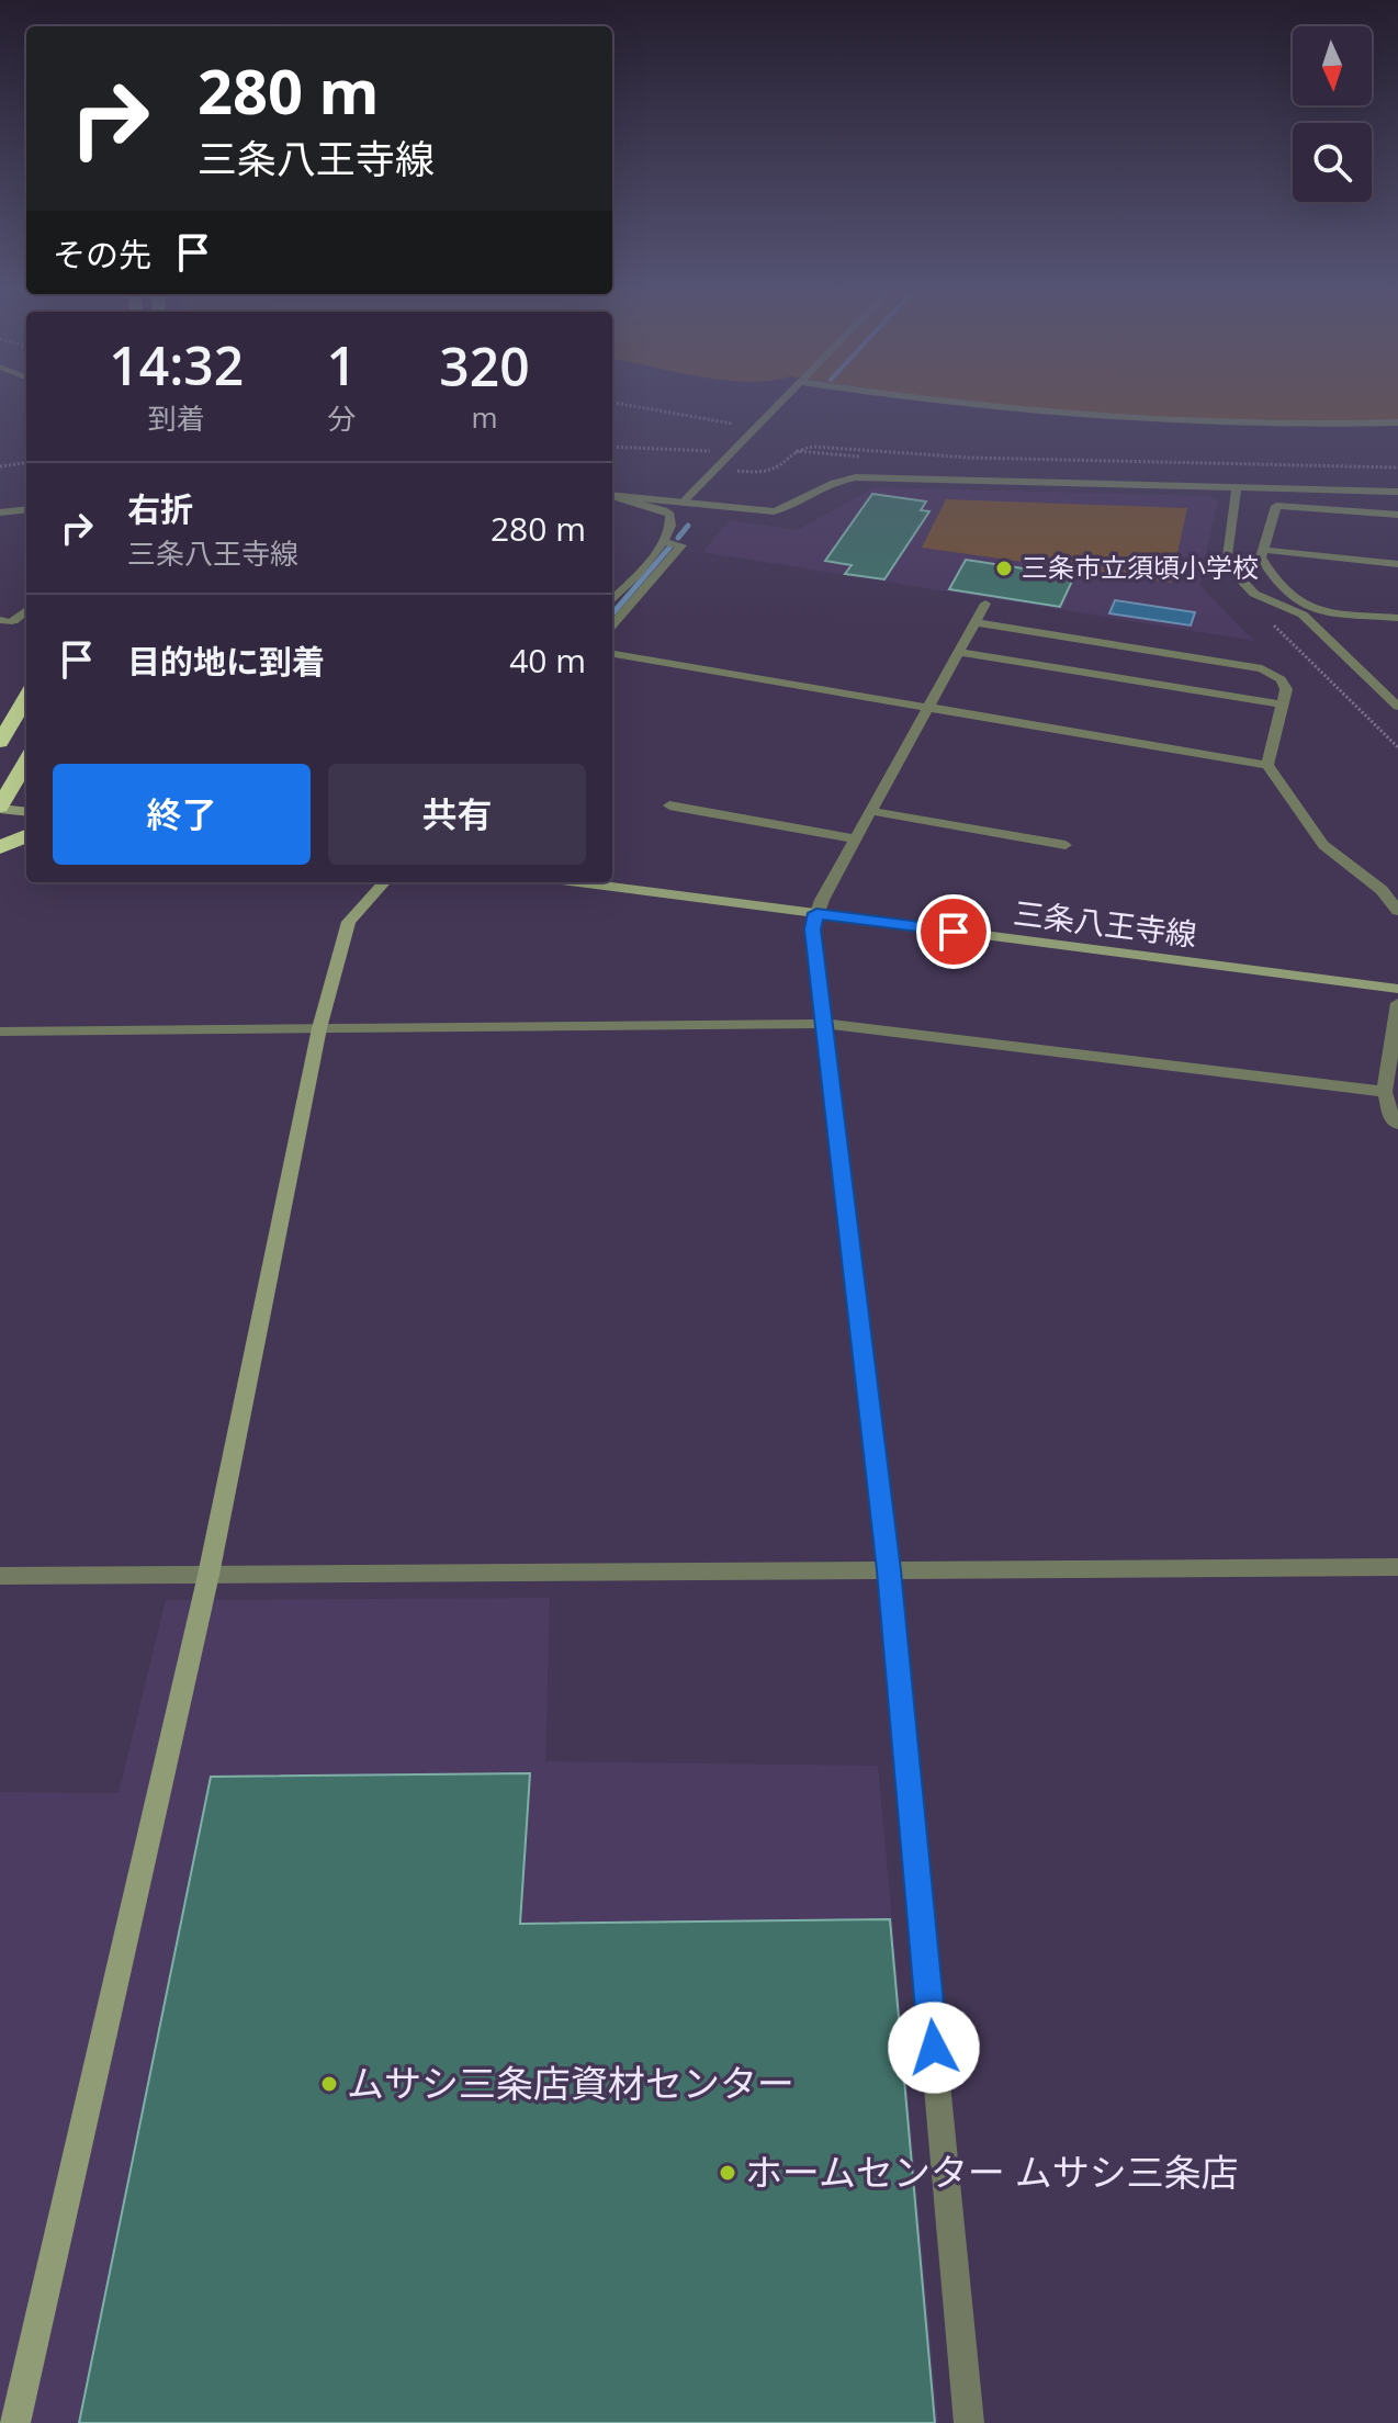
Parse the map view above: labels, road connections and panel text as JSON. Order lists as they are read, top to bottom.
{
  "streets": {
    "street": ["三条八王寺線"]
  },
  "places": ["三条市立須頃小学校", "ムサシ三条店資材センター", "ホームセンター ムサシ三条店"],
  "north": "bottom",
  "page": {
    "turn": ["280 m", "三条八王寺線"],
    "then": "その先",
    "eta": [
      "14:32",
      "到着",
      "1",
      "分",
      "320",
      "m"
    ],
    "list": [
      {
        "name": "右折",
        "note": "三条八王寺線",
        "value": "280 m"
      },
      {
        "name": "目的地に到着",
        "value": "40 m"
      }
    ],
    "buttons": ["終了", "共有"]
  }
}
